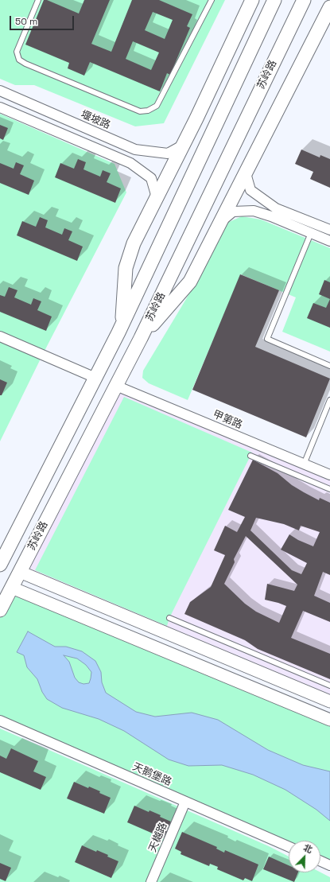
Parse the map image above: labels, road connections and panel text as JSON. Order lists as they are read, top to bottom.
{
  "streets": {
    "main road": ["苏岭路"],
    "street": [
      "堰坡路",
      "甲第路",
      "天鹅堡路",
      "天樾路"
    ]
  },
  "crossings": [
    ["苏岭路", "甲第路"],
    ["天鹅堡路", "天樾路"]
  ],
  "scale_bar": "50 m",
  "north": "top right"
}
